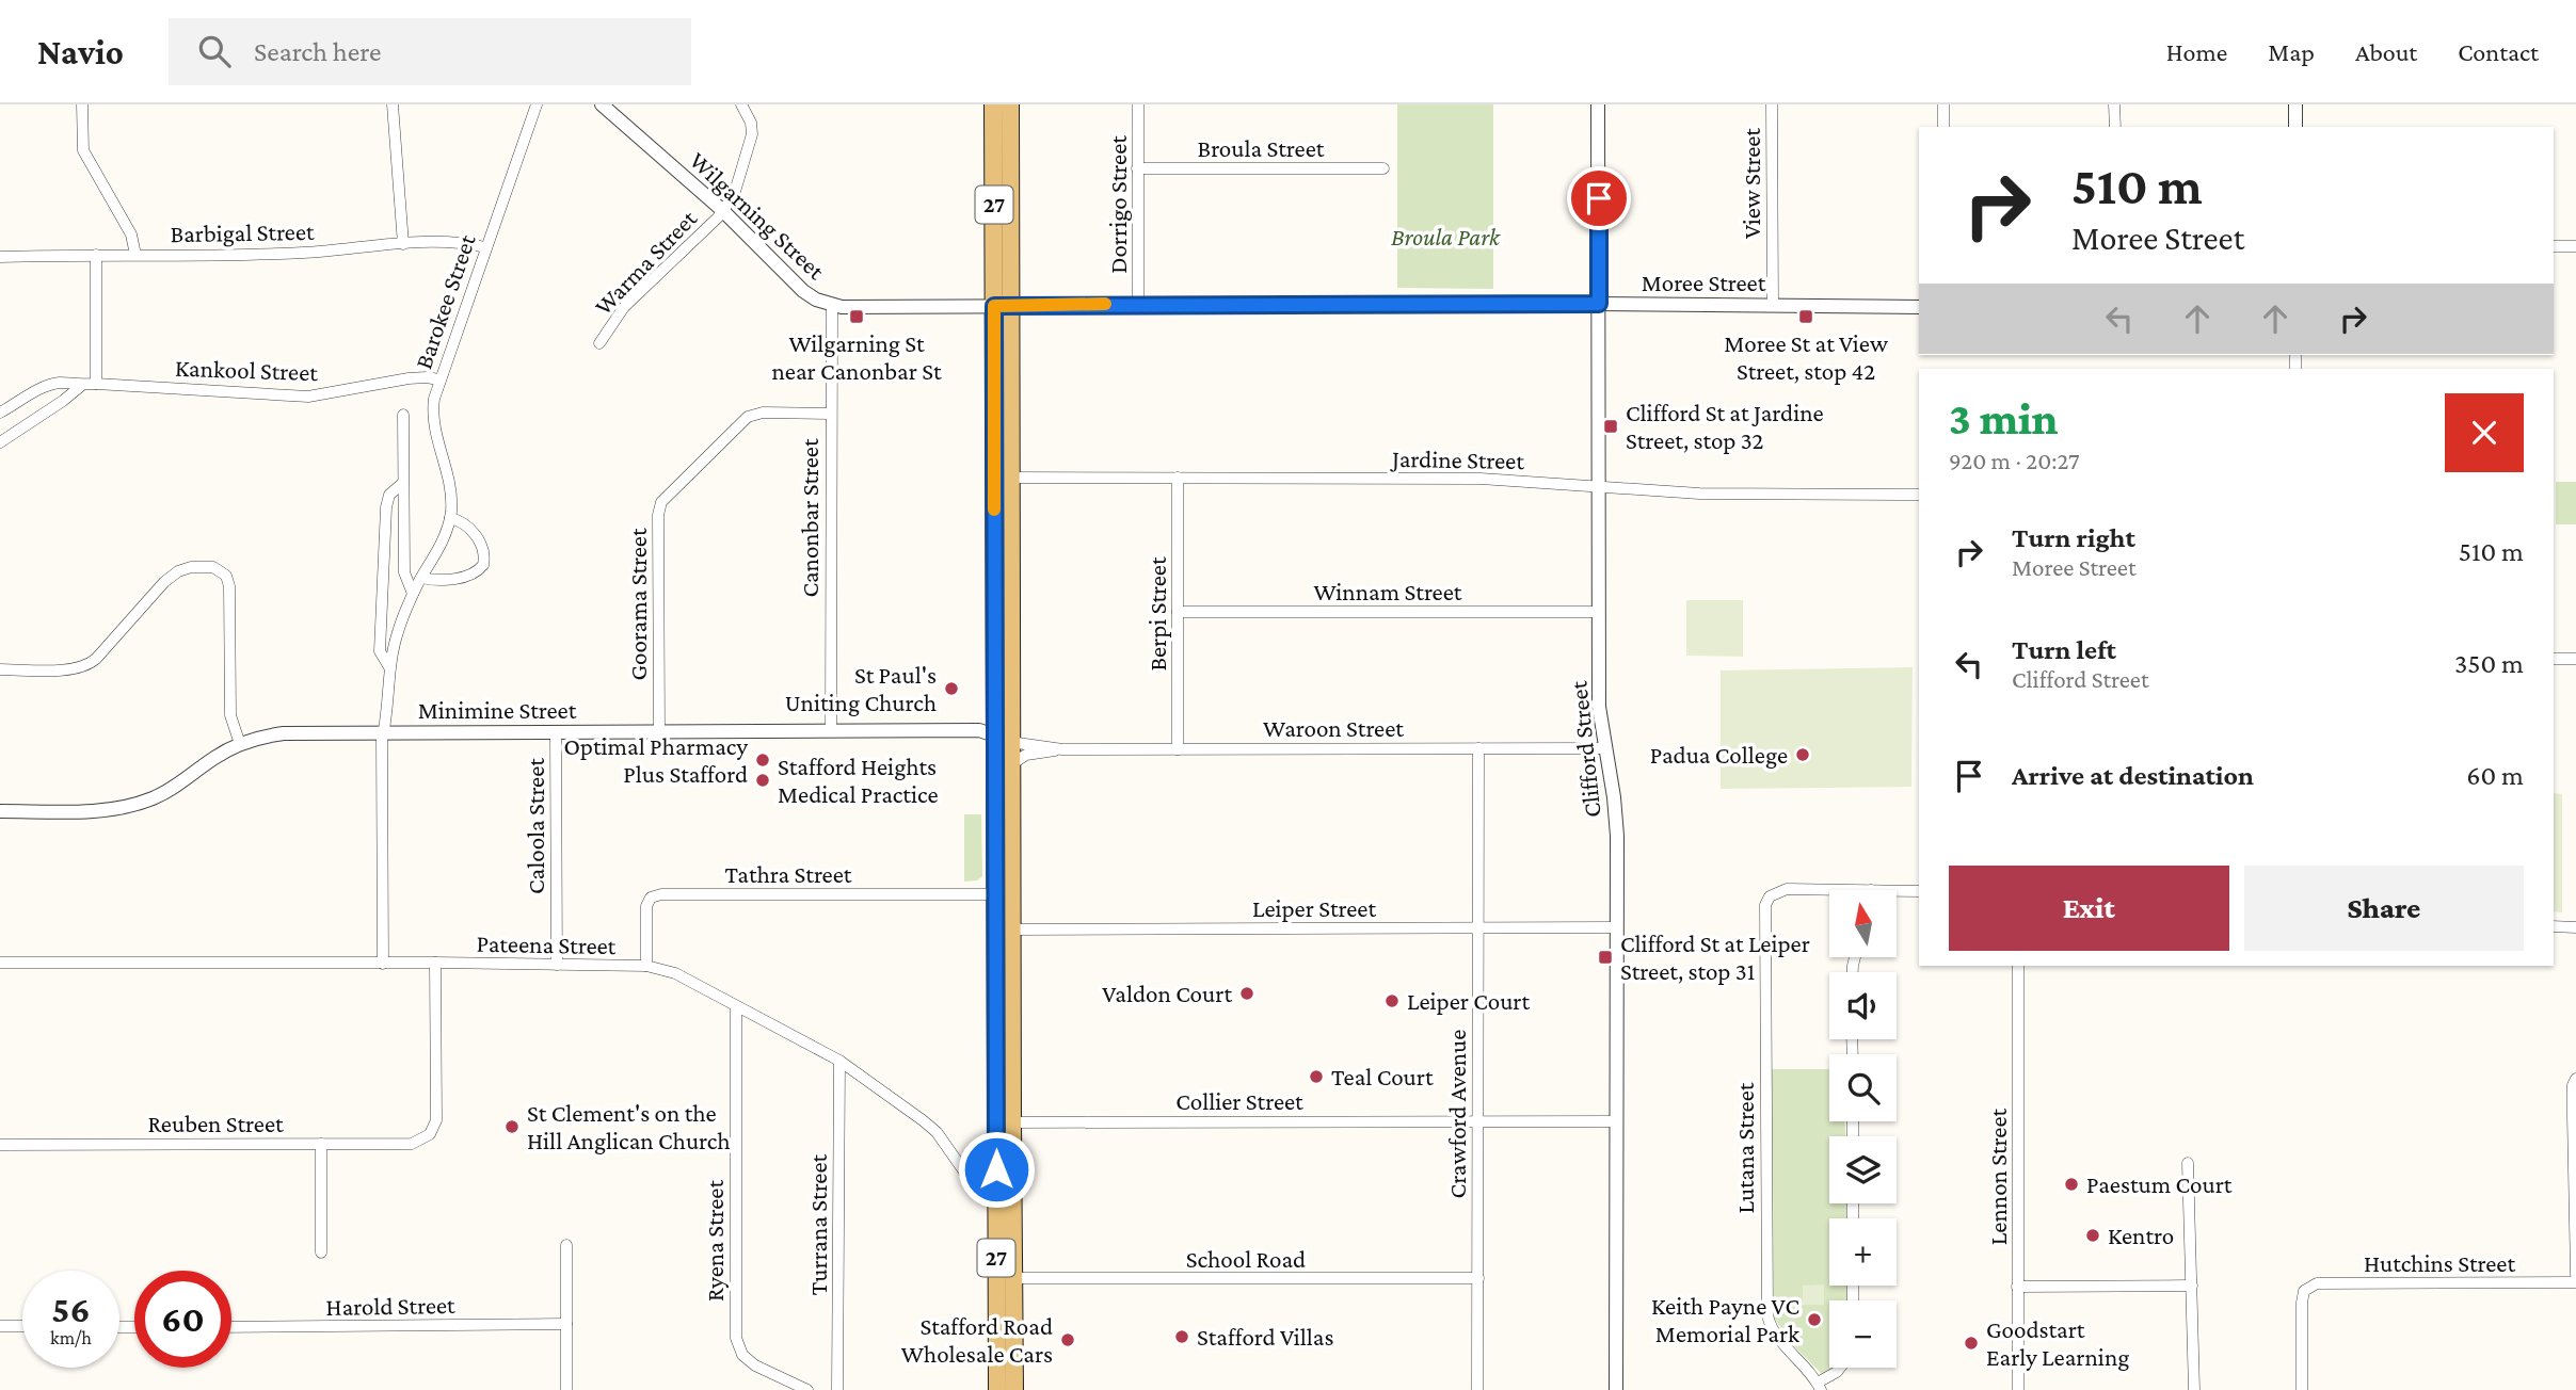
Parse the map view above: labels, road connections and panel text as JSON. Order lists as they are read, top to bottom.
{
  "streets": {
    "main road": ["27"],
    "street": [
      "Broula Street",
      "View Street",
      "Dorrigo Street",
      "Wilgarning Street",
      "Barbigal Street",
      "Warma Street",
      "Moree Street",
      "Barokee Street",
      "Kankool Street",
      "Jardine Street",
      "Canonbar Street",
      "Winnam Street",
      "Goorama Street",
      "Berpi Street",
      "Minimine Street",
      "Waroon Street",
      "Clifford Street",
      "Caloola Street",
      "Tathra Street",
      "Leiper Street",
      "Pateena Street",
      "Collier Street",
      "Crawford Avenue",
      "Reuben Street",
      "Lutana Street",
      "Lennon Street",
      "Turrana Street",
      "Ryena Street",
      "School Road",
      "Hutchins Street",
      "Harold Street"
    ]
  },
  "crossings": [
    ["Broula Street", "Dorrigo Street"],
    ["View Street", "Moree Street"],
    ["27", "Wilgarning Street"],
    ["27", "Moree Street"],
    ["27", "Jardine Street"],
    ["27", "Minimine Street"],
    ["27", "Waroon Street"],
    ["27", "Tathra Street"],
    ["27", "Leiper Street"],
    ["27", "Pateena Street"],
    ["27", "Collier Street"],
    ["27", "School Road"],
    ["Dorrigo Street", "Moree Street"],
    ["Wilgarning Street", "Warma Street"],
    ["Wilgarning Street", "Moree Street"],
    ["Wilgarning Street", "Canonbar Street"],
    ["Barbigal Street", "Barokee Street"],
    ["Moree Street", "Clifford Street"],
    ["Barokee Street", "Kankool Street"],
    ["Barokee Street", "Minimine Street"],
    ["Barokee Street", "Pateena Street"],
    ["Jardine Street", "Berpi Street"],
    ["Jardine Street", "Clifford Street"],
    ["Canonbar Street", "Goorama Street"],
    ["Canonbar Street", "Minimine Street"],
    ["Winnam Street", "Berpi Street"],
    ["Winnam Street", "Clifford Street"],
    ["Goorama Street", "Minimine Street"],
    ["Berpi Street", "Waroon Street"],
    ["Minimine Street", "Waroon Street"],
    ["Minimine Street", "Caloola Street"],
    ["Waroon Street", "Clifford Street"],
    ["Waroon Street", "Crawford Avenue"],
    ["Clifford Street", "Leiper Street"],
    ["Clifford Street", "Collier Street"],
    ["Caloola Street", "Pateena Street"],
    ["Tathra Street", "Pateena Street"],
    ["Leiper Street", "Crawford Avenue"],
    ["Pateena Street", "Reuben Street"],
    ["Pateena Street", "Turrana Street"],
    ["Pateena Street", "Ryena Street"],
    ["Collier Street", "Crawford Avenue"],
    ["Crawford Avenue", "School Road"]
  ],
  "parks": ["Broula Park"],
  "places": {
    "transit": [
      "Wilgarning St near Canonbar St",
      "Moree St at View Street, stop 42",
      "Clifford St at Jardine Street, stop 32",
      "Clifford St at Leiper Street, stop 31"
    ],
    "other": [
      "St Paul's Uniting Church",
      "Padua College",
      "Optimal Pharmacy Plus Stafford",
      "Stafford Heights Medical Practice",
      "Valdon Court",
      "Leiper Court",
      "Teal Court",
      "St Clement's on the Hill Anglican Church",
      "Paestum Court",
      "Kentro",
      "Keith Payne VC Memorial Park",
      "Stafford Villas",
      "Stafford Road Wholesale Cars",
      "Goodstart Early Learning"
    ]
  },
  "north": "top",
  "page": {
    "header": "Navio",
    "search": "Search here",
    "nav": [
      "Home",
      "Map",
      "About",
      "Contact"
    ],
    "turn": ["510 m", "Moree Street"],
    "heading": ["3 min", "920 m · 20:27"],
    "list": [
      {
        "name": "Turn right",
        "note": "Moree Street",
        "value": "510 m"
      },
      {
        "name": "Turn left",
        "note": "Clifford Street",
        "value": "350 m"
      },
      {
        "name": "Arrive at destination",
        "value": "60 m"
      }
    ],
    "buttons": ["Exit", "Share"],
    "map_buttons": ["+", "−"],
    "speed": "56 km/h",
    "limit": "60"
  }
}
